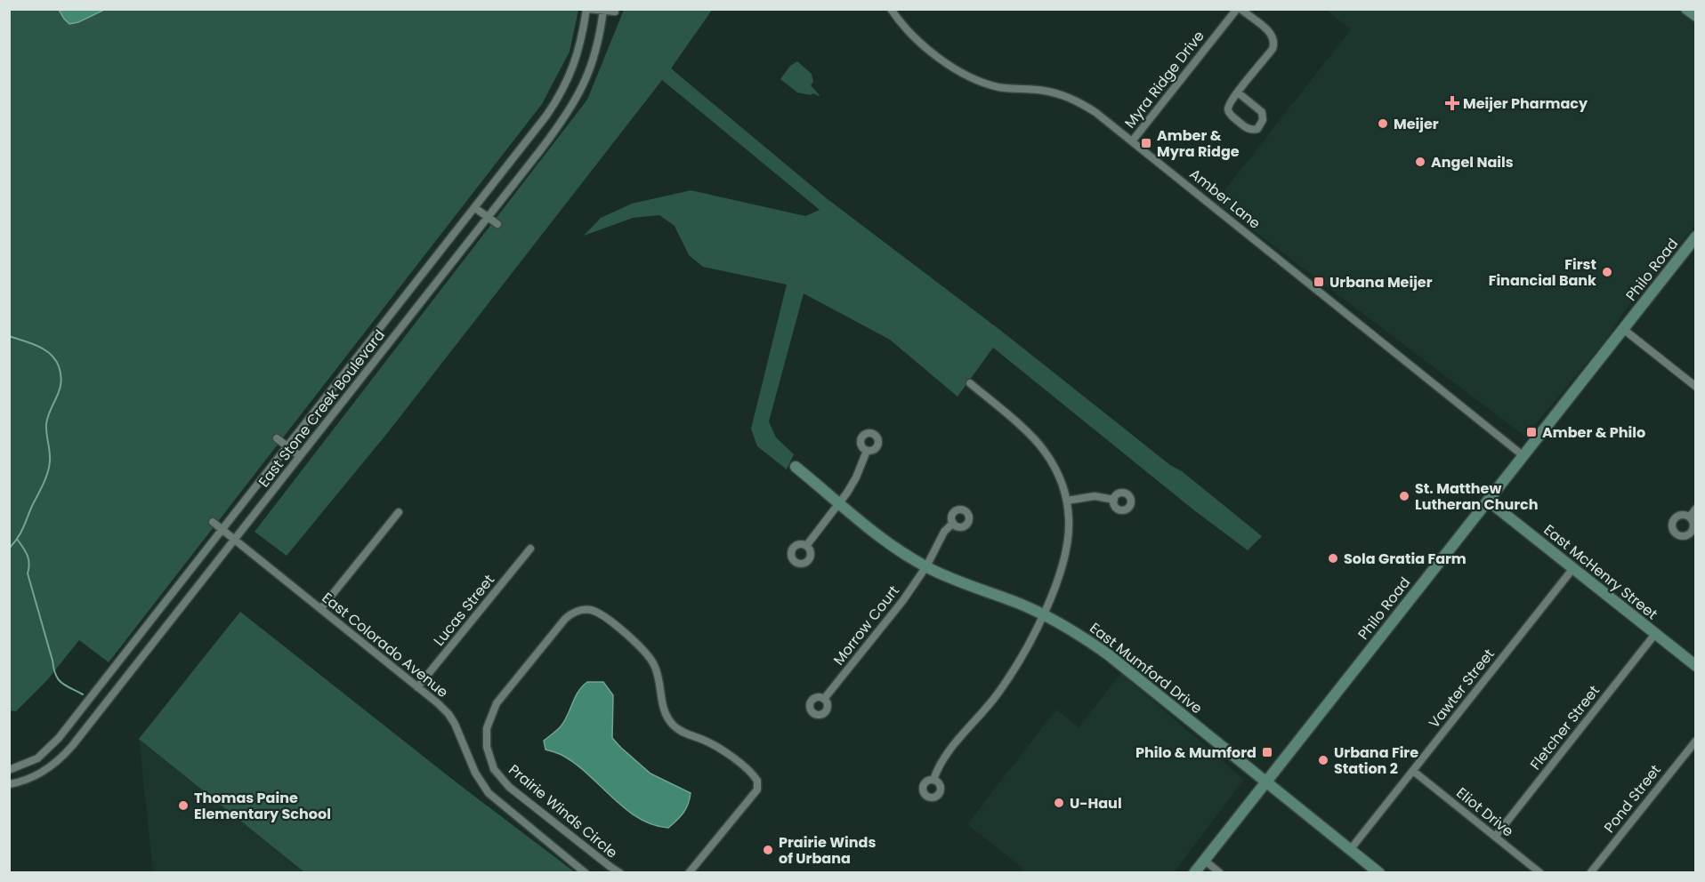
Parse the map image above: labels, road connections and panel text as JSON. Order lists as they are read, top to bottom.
{
  "streets": {
    "street": [
      "Myra Ridge Drive",
      "Amber Lane",
      "Philo Road",
      "East Stone Creek Boulevard",
      "East McHenry Street",
      "Lucas Street",
      "Morrow Court",
      "East Colorado Avenue",
      "East Mumford Drive",
      "Vawter Street",
      "Fletcher Street",
      "Pond Street",
      "Prairie Winds Circle",
      "Eliot Drive"
    ]
  },
  "crossings": [
    ["Myra Ridge Drive", "Amber Lane"],
    ["Amber Lane", "Philo Road"],
    ["Philo Road", "East McHenry Street"],
    ["Philo Road", "East Mumford Drive"],
    ["East Stone Creek Boulevard", "East Colorado Avenue"],
    ["East McHenry Street", "Vawter Street"],
    ["East McHenry Street", "Fletcher Street"],
    ["Lucas Street", "East Colorado Avenue"],
    ["Morrow Court", "East Mumford Drive"],
    ["East Mumford Drive", "Vawter Street"],
    ["Vawter Street", "Eliot Drive"],
    ["Fletcher Street", "Eliot Drive"]
  ],
  "places": {
    "health": ["Meijer Pharmacy"],
    "other": [
      "Meijer",
      "Angel Nails",
      "First Financial Bank",
      "St. Matthew Lutheran Church",
      "Sola Gratia Farm",
      "Urbana Fire Station 2",
      "U-Haul",
      "Thomas Paine Elementary School",
      "Prairie Winds of Urbana"
    ],
    "transit": [
      "Amber & Myra Ridge",
      "Urbana Meijer",
      "Amber & Philo",
      "Philo & Mumford"
    ]
  }
}
